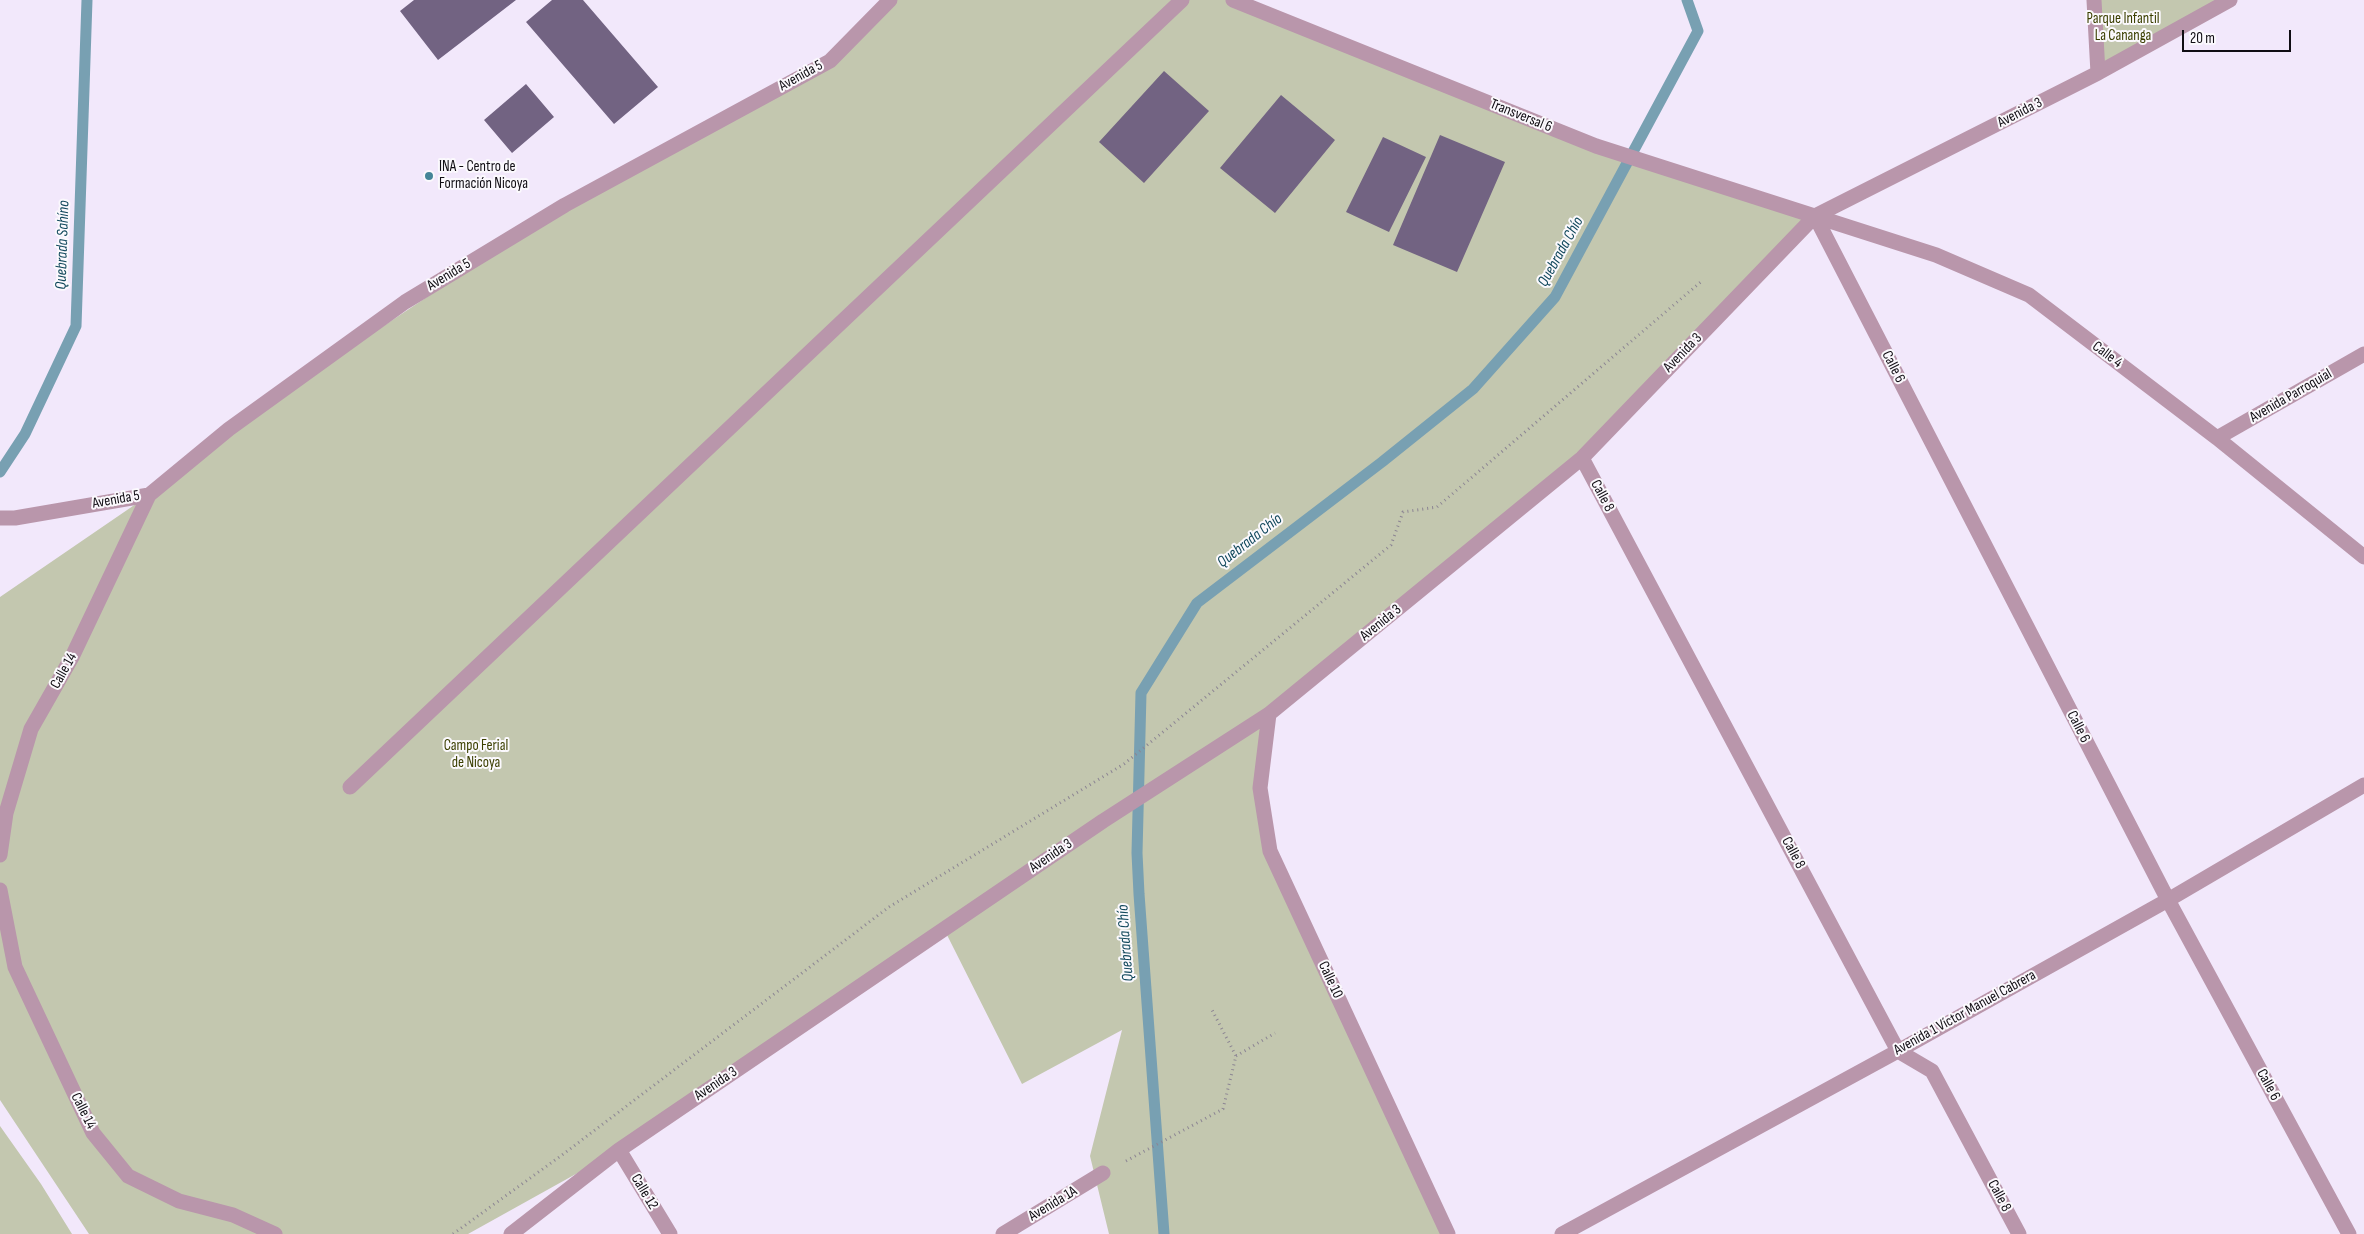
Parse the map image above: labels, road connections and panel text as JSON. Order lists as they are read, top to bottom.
{
  "streets": {
    "street": [
      "Avenida 5",
      "Avenida 3",
      "Transversal 6",
      "Calle 4",
      "Calle 6",
      "Avenida Parroquial",
      "Calle 8",
      "Calle 14",
      "Calle 10",
      "Avenida 1 Víctor Manuel Cabrera",
      "Calle 12",
      "Avenida 1A"
    ]
  },
  "crossings": [
    ["Avenida 5", "Calle 14"],
    ["Avenida 3", "Transversal 6"],
    ["Avenida 3", "Calle 4"],
    ["Avenida 3", "Calle 6"],
    ["Avenida 3", "Calle 8"],
    ["Avenida 3", "Calle 10"],
    ["Avenida 3", "Calle 12"],
    ["Transversal 6", "Calle 4"],
    ["Transversal 6", "Calle 6"],
    ["Calle 4", "Calle 6"],
    ["Calle 4", "Avenida Parroquial"],
    ["Calle 6", "Avenida 1 Víctor Manuel Cabrera"],
    ["Calle 8", "Avenida 1 Víctor Manuel Cabrera"]
  ],
  "water": ["Quebrada Sahíno", "Quebrada Chío"],
  "parks": ["Parque Infantil La Cananga", "Campo Ferial de Nicoya"],
  "places": ["INA - Centro de Formación Nicoya"],
  "scale_bar": "20 m"
}
